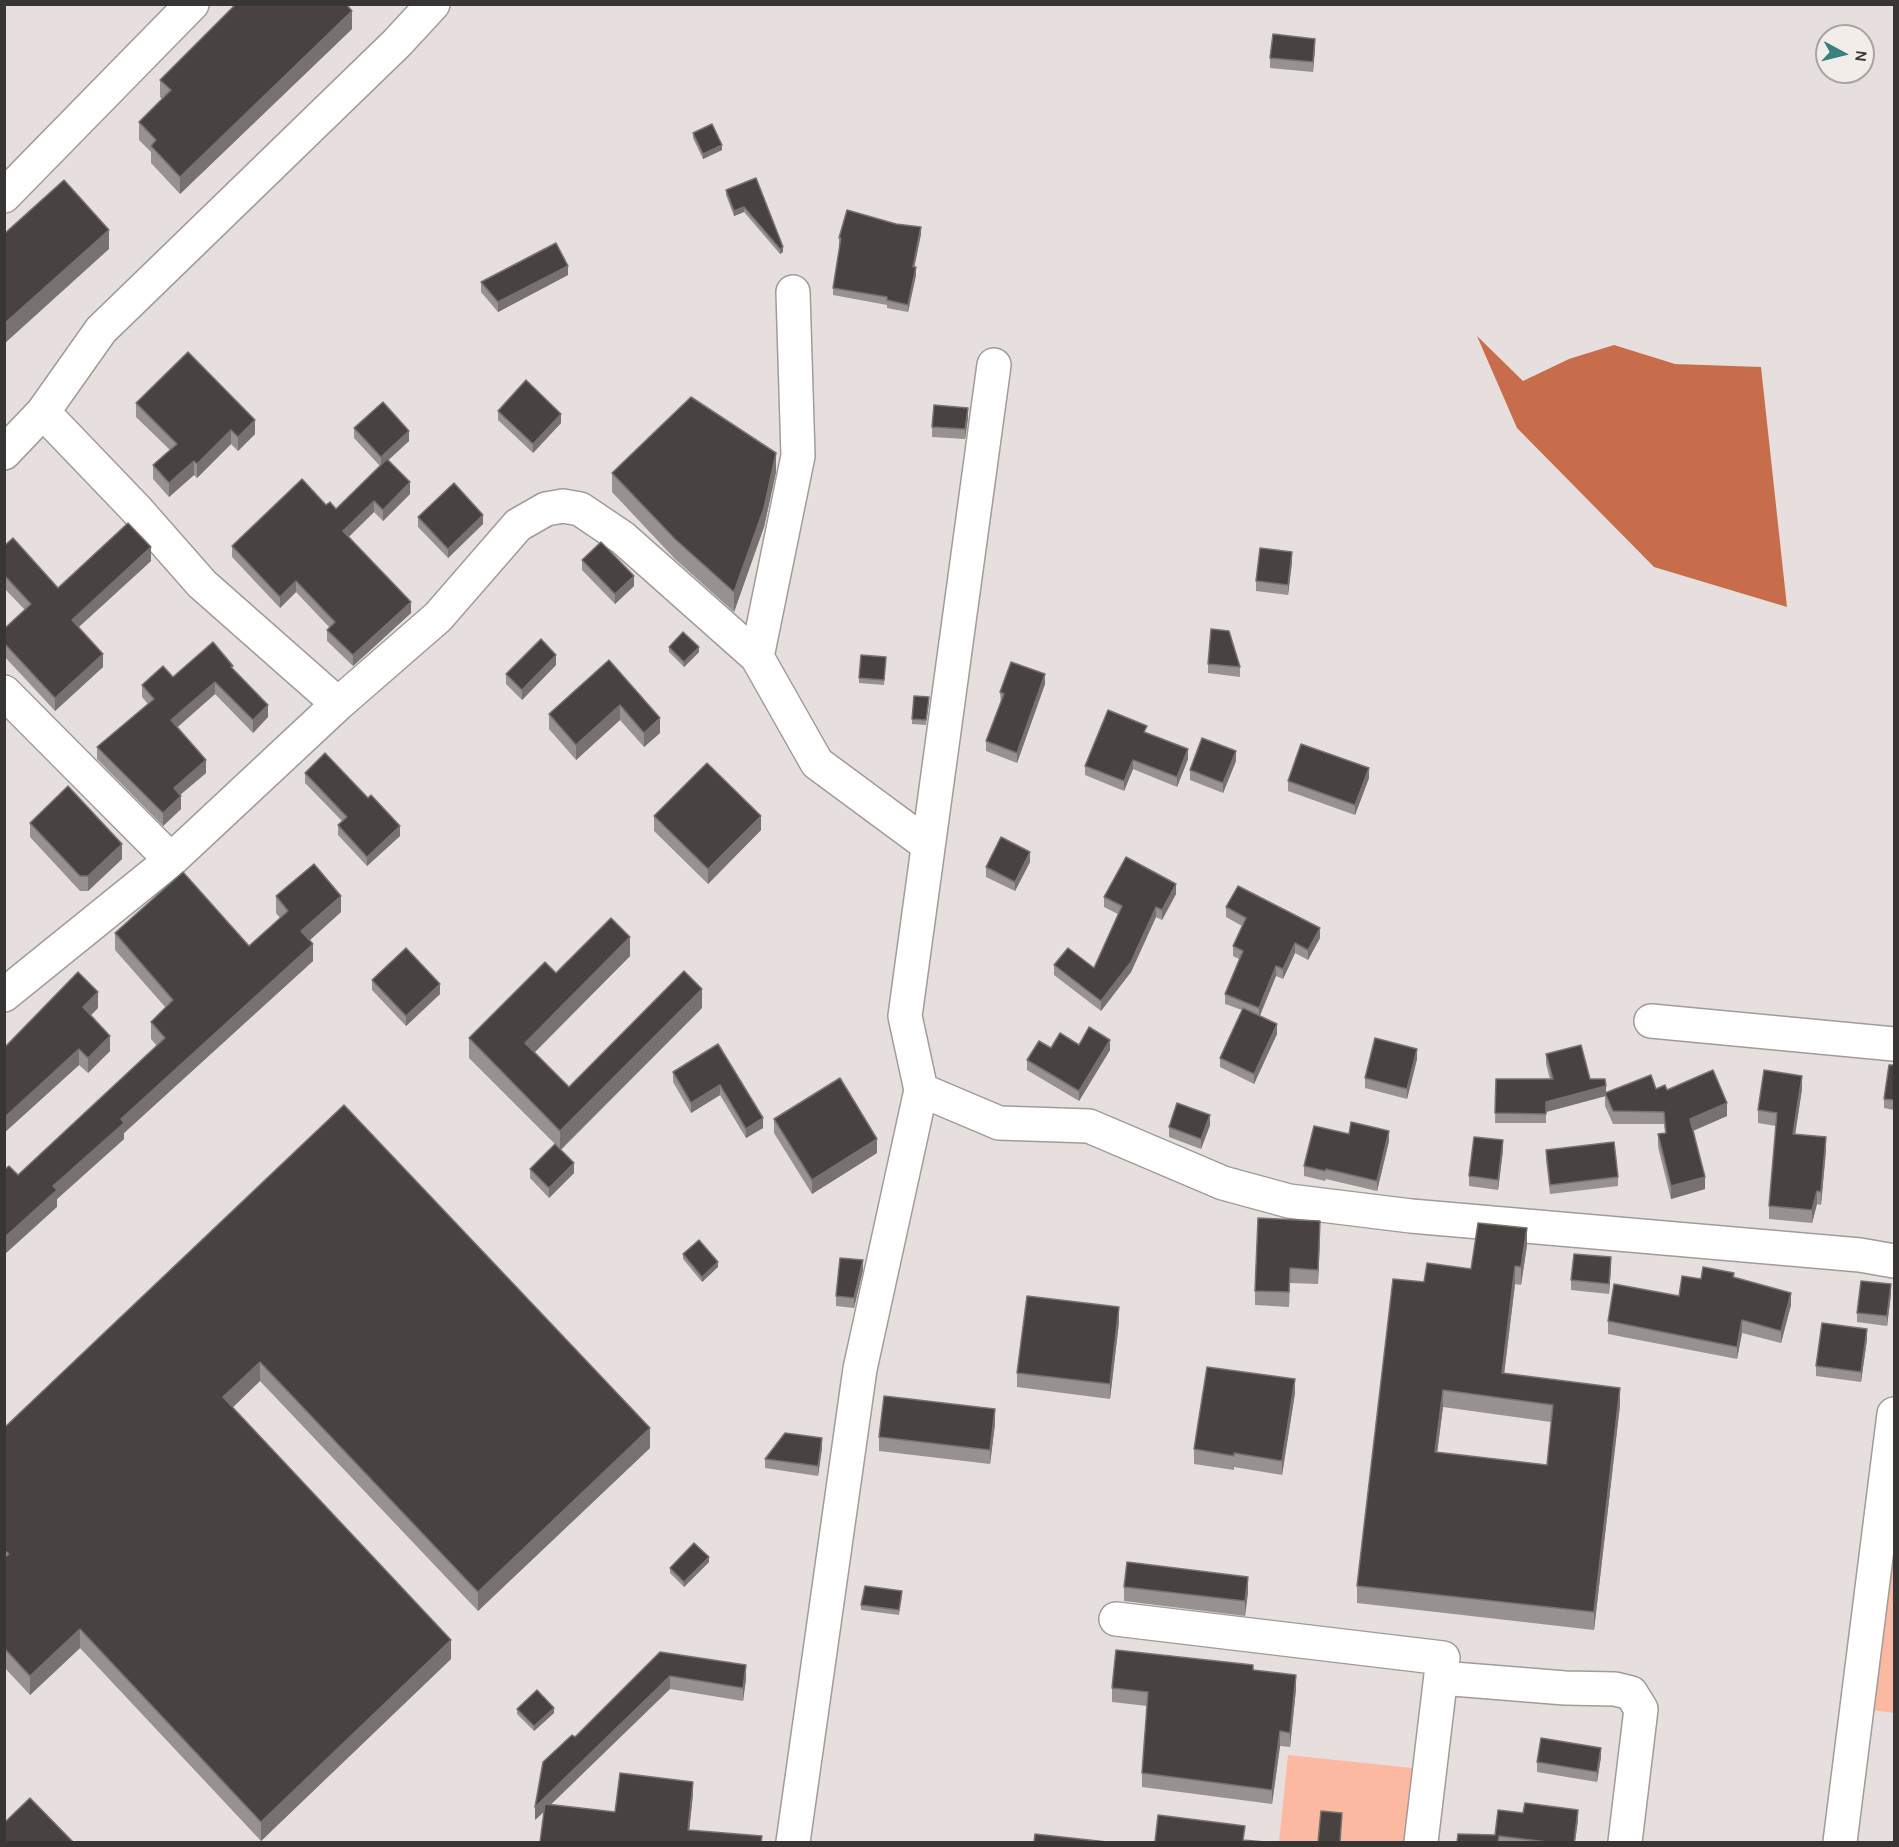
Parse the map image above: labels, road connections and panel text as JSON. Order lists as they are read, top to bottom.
{
  "north": "right"
}
